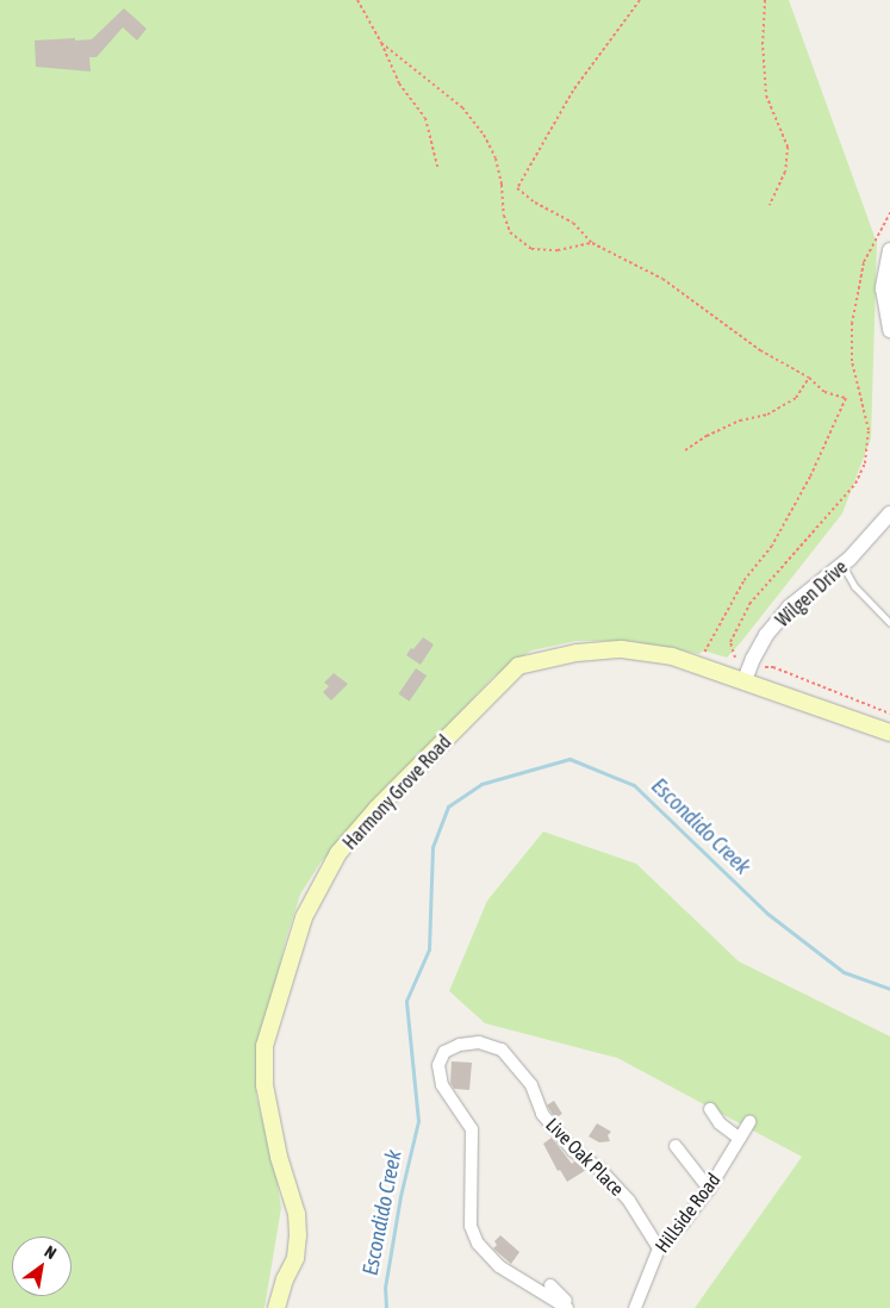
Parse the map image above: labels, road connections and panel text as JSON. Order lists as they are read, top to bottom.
{
  "streets": {
    "main road": ["Harmony Grove Road"],
    "street": ["Wilgen Drive", "Live Oak Place", "Hillside Road"]
  },
  "crossings": [
    ["Wilgen Drive", "Harmony Grove Road"],
    ["Live Oak Place", "Hillside Road"]
  ],
  "water": ["Escondido Creek"],
  "north": "top right"
}
